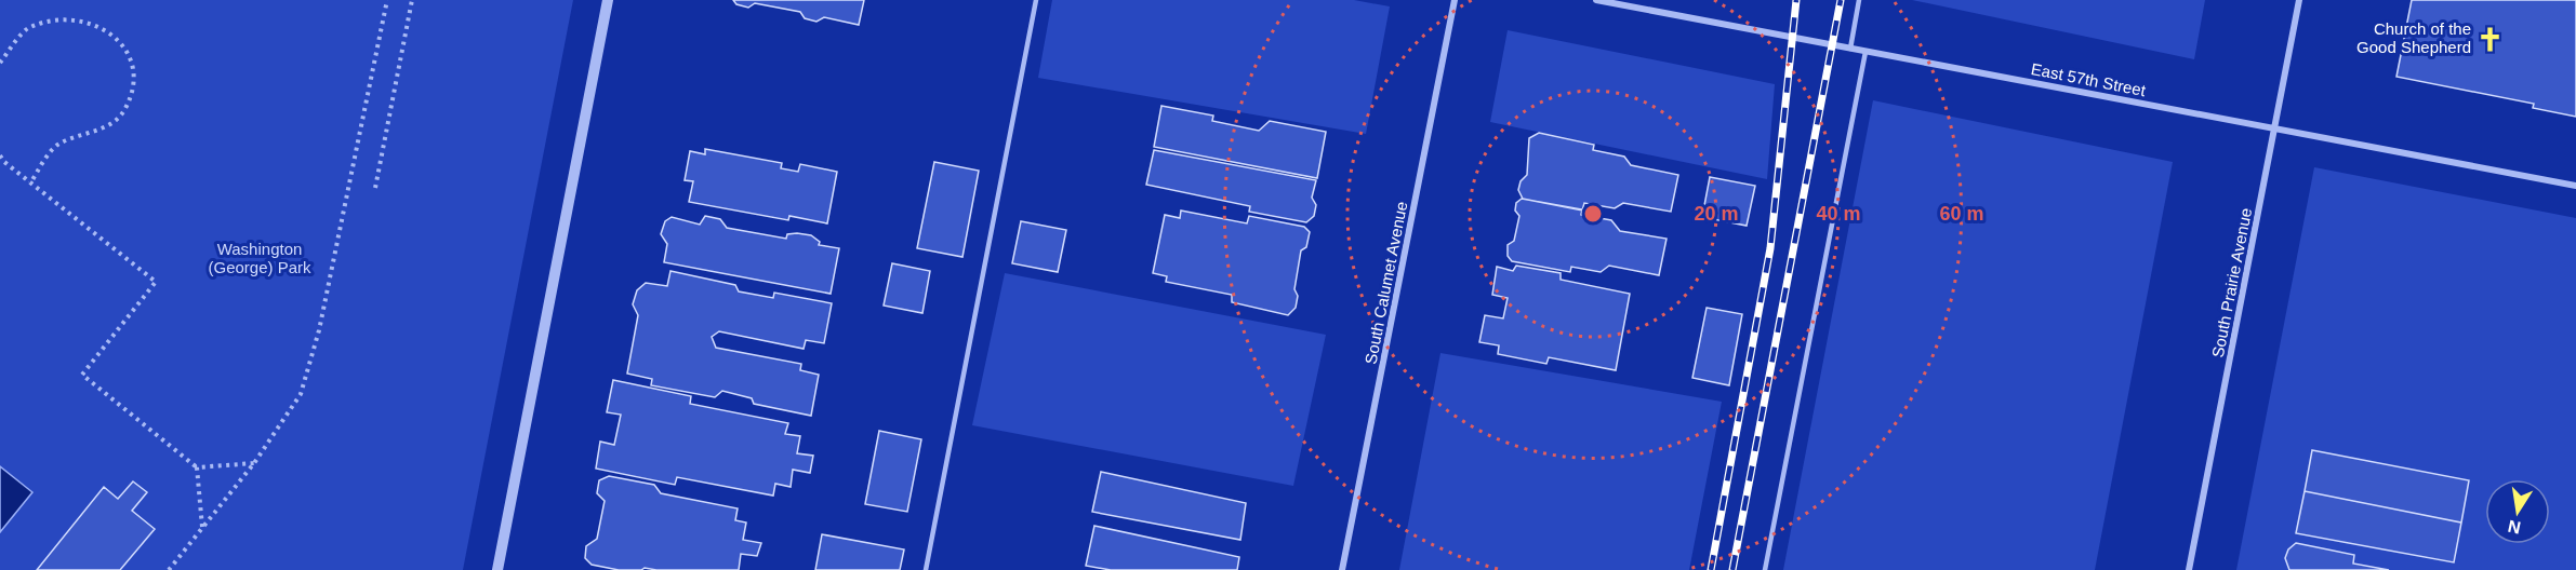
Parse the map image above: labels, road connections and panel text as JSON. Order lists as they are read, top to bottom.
{
  "streets": {
    "street": ["East 57th Street", "South Calumet Avenue", "South Prairie Avenue"]
  },
  "crossings": [
    ["East 57th Street", "South Prairie Avenue"]
  ],
  "parks": ["Washington (George) Park"],
  "places": {
    "church": ["Church of the Good Shepherd"]
  },
  "north": "bottom",
  "rings": ["20 m", "40 m", "60 m"]
}
